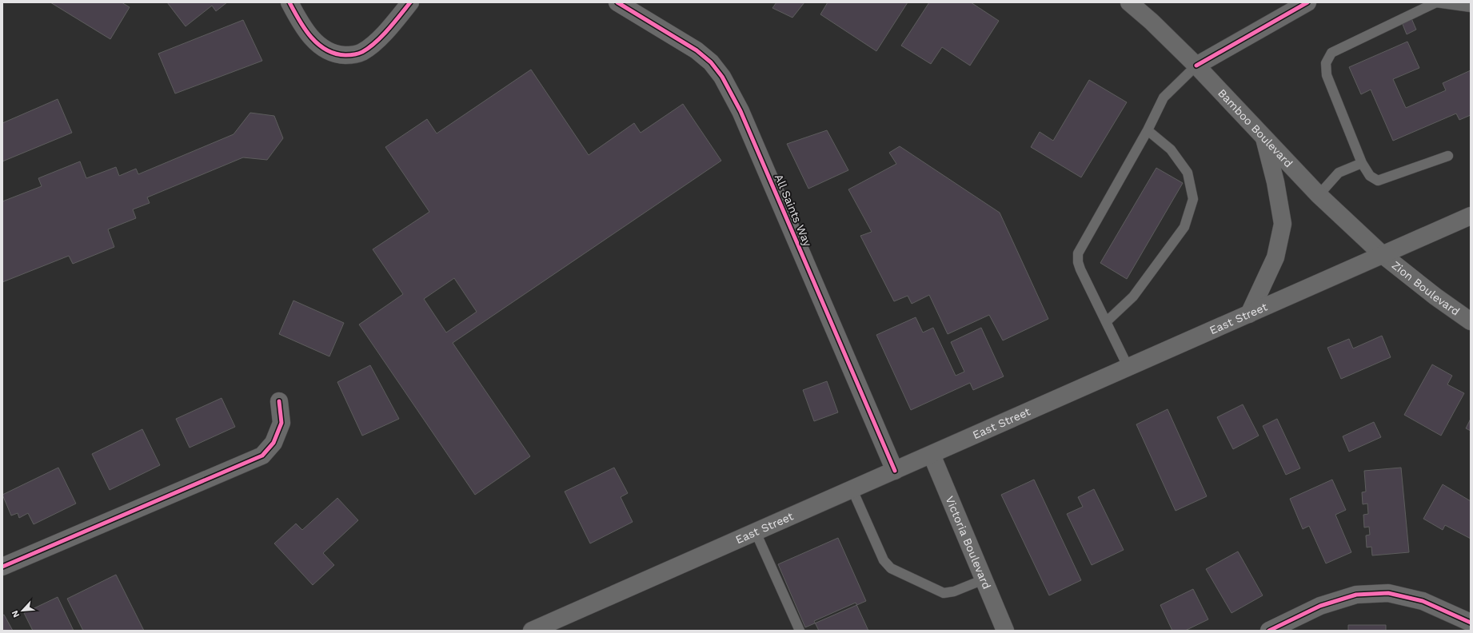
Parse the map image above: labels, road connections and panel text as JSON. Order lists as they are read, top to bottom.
{
  "streets": {
    "main road": [
      "Bamboo Boulevard",
      "All Saints Way",
      "Zion Boulevard",
      "East Street",
      "Victoria Boulevard"
    ]
  },
  "crossings": [
    ["Bamboo Boulevard", "Zion Boulevard"],
    ["Bamboo Boulevard", "East Street"],
    ["All Saints Way", "East Street"],
    ["Zion Boulevard", "East Street"],
    ["East Street", "Victoria Boulevard"]
  ],
  "north": "bottom left"
}
